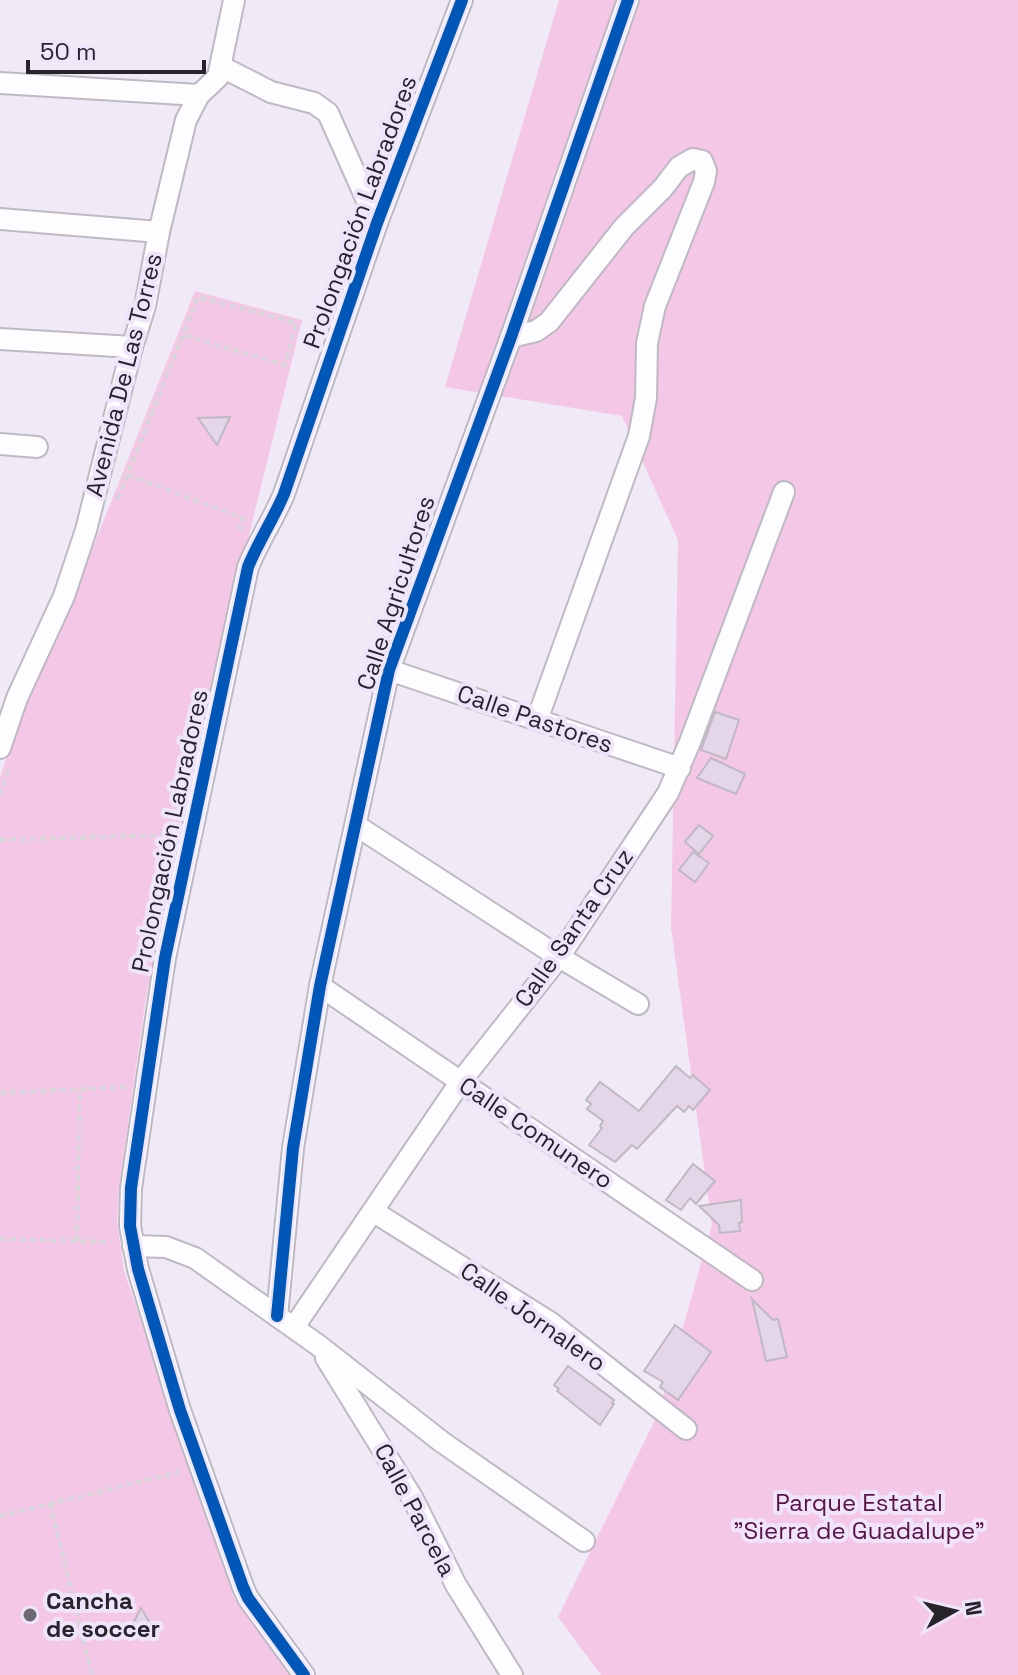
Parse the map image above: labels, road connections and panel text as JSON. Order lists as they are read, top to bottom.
{
  "streets": {
    "street": [
      "Prolongación Labradores",
      "Avenida De Las Torres",
      "Calle Agricultores",
      "Calle Pastores",
      "Calle Santa Cruz",
      "Calle Comunero",
      "Calle Jornalero",
      "Calle Parcela"
    ]
  },
  "crossings": [
    ["Calle Agricultores", "Calle Pastores"],
    ["Calle Agricultores", "Calle Santa Cruz"],
    ["Calle Agricultores", "Calle Comunero"],
    ["Calle Pastores", "Calle Santa Cruz"],
    ["Calle Santa Cruz", "Calle Comunero"],
    ["Calle Santa Cruz", "Calle Jornalero"]
  ],
  "parks": ["Parque Estatal \"Sierra de Guadalupe\""],
  "places": ["Cancha de soccer"],
  "scale_bar": "50 m",
  "north": "right"
}
